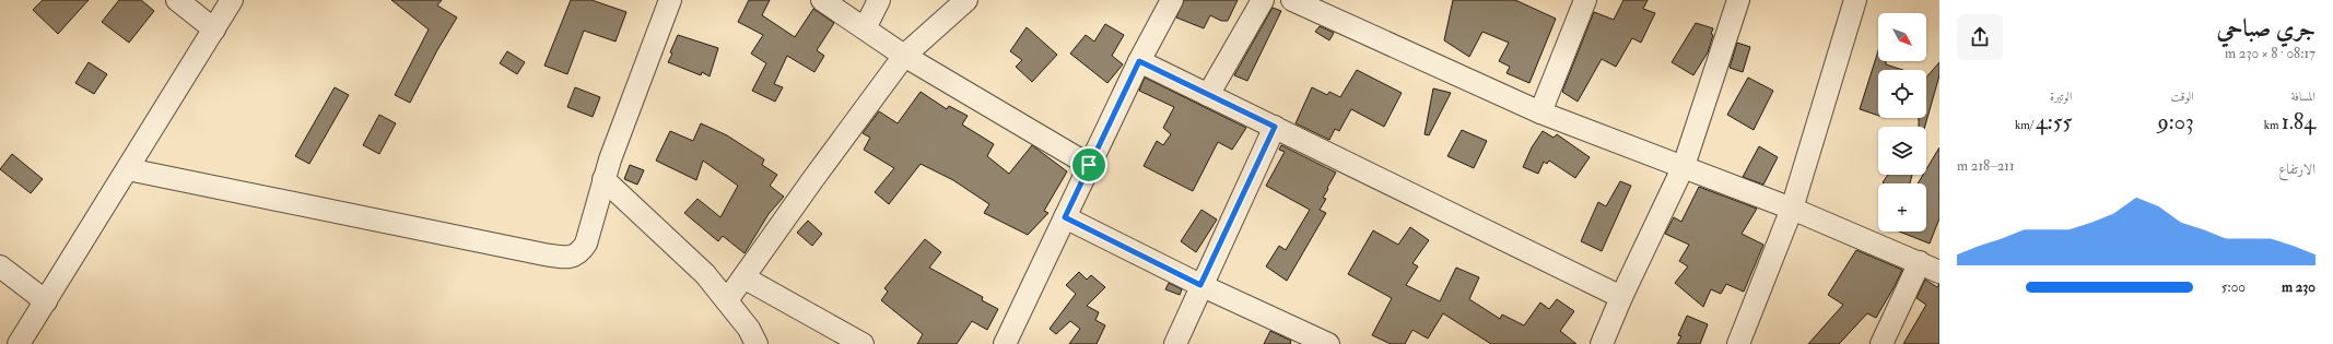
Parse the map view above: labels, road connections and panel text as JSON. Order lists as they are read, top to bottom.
{
  "north": "bottom right",
  "page": {
    "heading": ["جري صباحي", "08:17 · 8 × 230 m"],
    "map_buttons": "+",
    "stats": [
      ["المسافة", "1.84 km"],
      ["الوقت", "9:03"],
      ["الوتيرة", "4:55 /km"]
    ],
    "chart": ["الارتفاع", "211–218 m"],
    "list": [
      {
        "name": "230 m",
        "note": "5:00"
      }
    ]
  }
}
